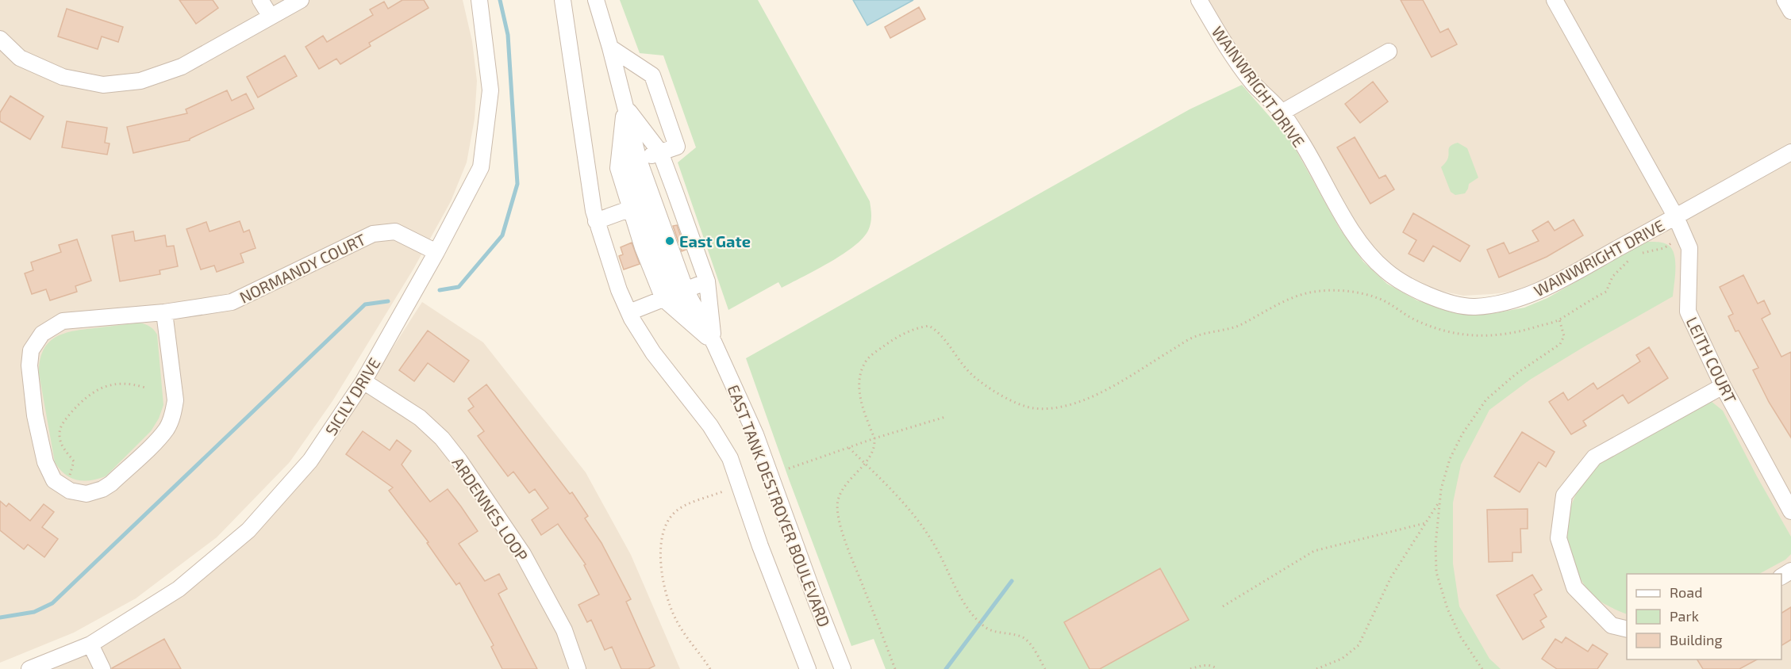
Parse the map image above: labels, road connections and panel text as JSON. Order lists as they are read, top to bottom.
{
  "streets": {
    "street": [
      "WAINWRIGHT DRIVE",
      "NORMANDY COURT",
      "LEITH COURT",
      "SICILY DRIVE",
      "EAST TANK DESTROYER BOULEVARD",
      "ARDENNES LOOP"
    ]
  },
  "crossings": [
    ["WAINWRIGHT DRIVE", "LEITH COURT"],
    ["NORMANDY COURT", "SICILY DRIVE"],
    ["SICILY DRIVE", "ARDENNES LOOP"]
  ],
  "places": ["East Gate"],
  "legend": ["Road", "Park", "Building"]
}
